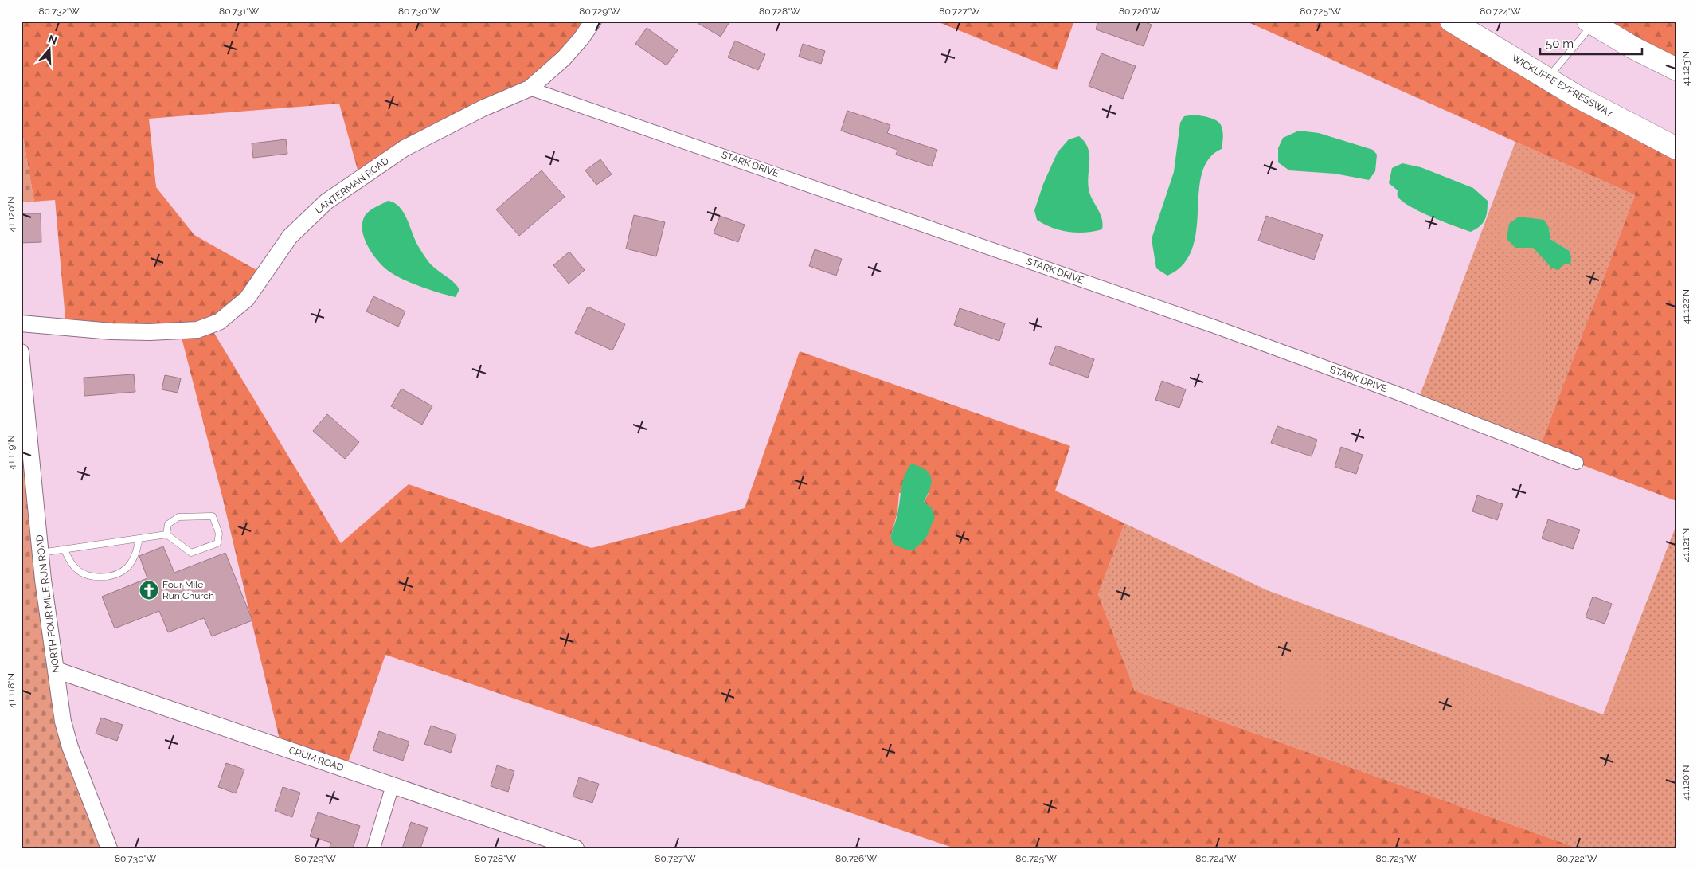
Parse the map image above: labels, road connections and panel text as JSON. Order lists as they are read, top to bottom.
{
  "streets": {
    "highway": ["WICKLIFFE EXPRESSWAY"],
    "street": [
      "STARK DRIVE",
      "LANTERMAN ROAD",
      "NORTH FOUR MILE RUN ROAD",
      "CRUM ROAD"
    ]
  },
  "crossings": [
    ["STARK DRIVE", "LANTERMAN ROAD"],
    ["NORTH FOUR MILE RUN ROAD", "CRUM ROAD"]
  ],
  "places": {
    "church": ["Four Mile Run Church"]
  },
  "scale_bar": "50 m",
  "north": "top",
  "coordinates": [
    "80.732°W",
    "80.731°W",
    "80.730°W",
    "80.729°W",
    "80.728°W",
    "80.727°W",
    "80.726°W",
    "80.725°W",
    "80.724°W",
    "41.123°N",
    "41.120°N",
    "41.122°N",
    "41.119°N",
    "41.121°N",
    "41.118°N",
    "80.723°W",
    "80.722°W"
  ]
}
